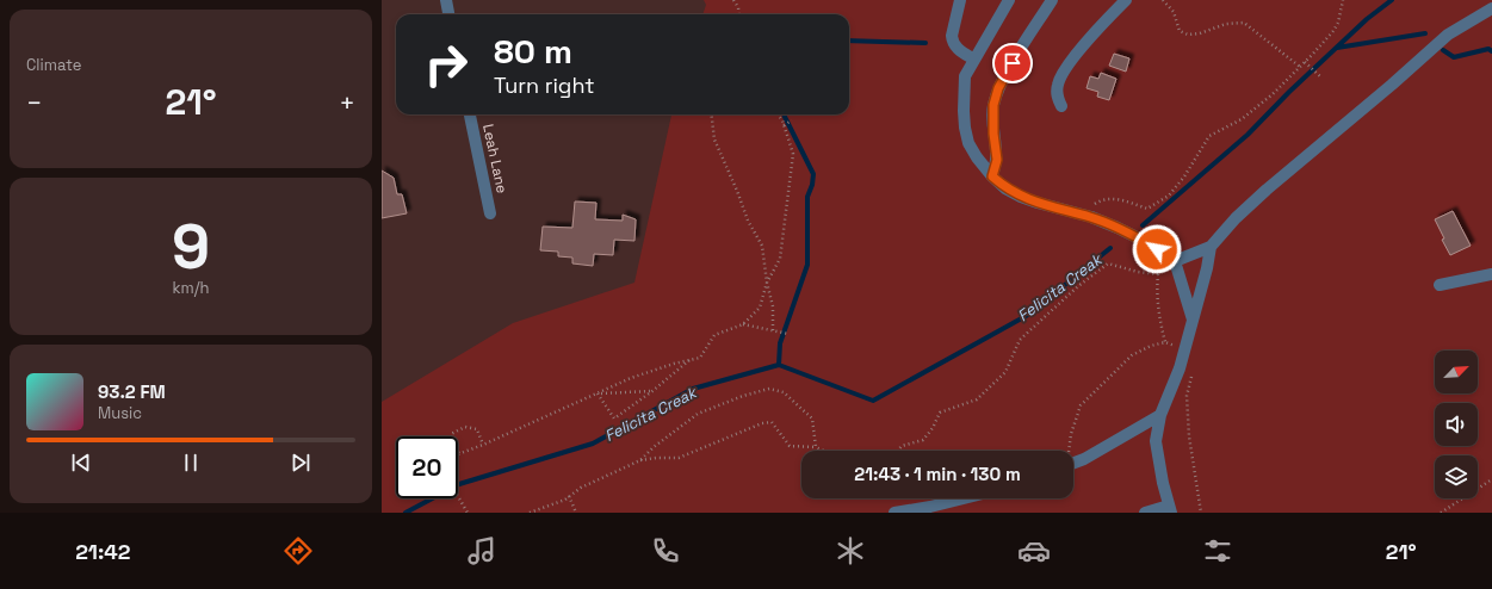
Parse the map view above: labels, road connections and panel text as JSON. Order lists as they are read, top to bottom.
{
  "streets": {
    "street": ["Leah Lane"]
  },
  "water": ["Felicita Creak"],
  "north": "top right",
  "page": {
    "tile": [
      "Climate",
      ["9", "km/h"]
    ],
    "turn": ["80 m", "Turn right"],
    "heat": ["−", "21°", "+"],
    "song": ["93.2 FM", "Music"],
    "limit": "20",
    "trip": "21:43 · 1 min · 130 m",
    "tabs": ["21:42", "21°"]
  }
}
